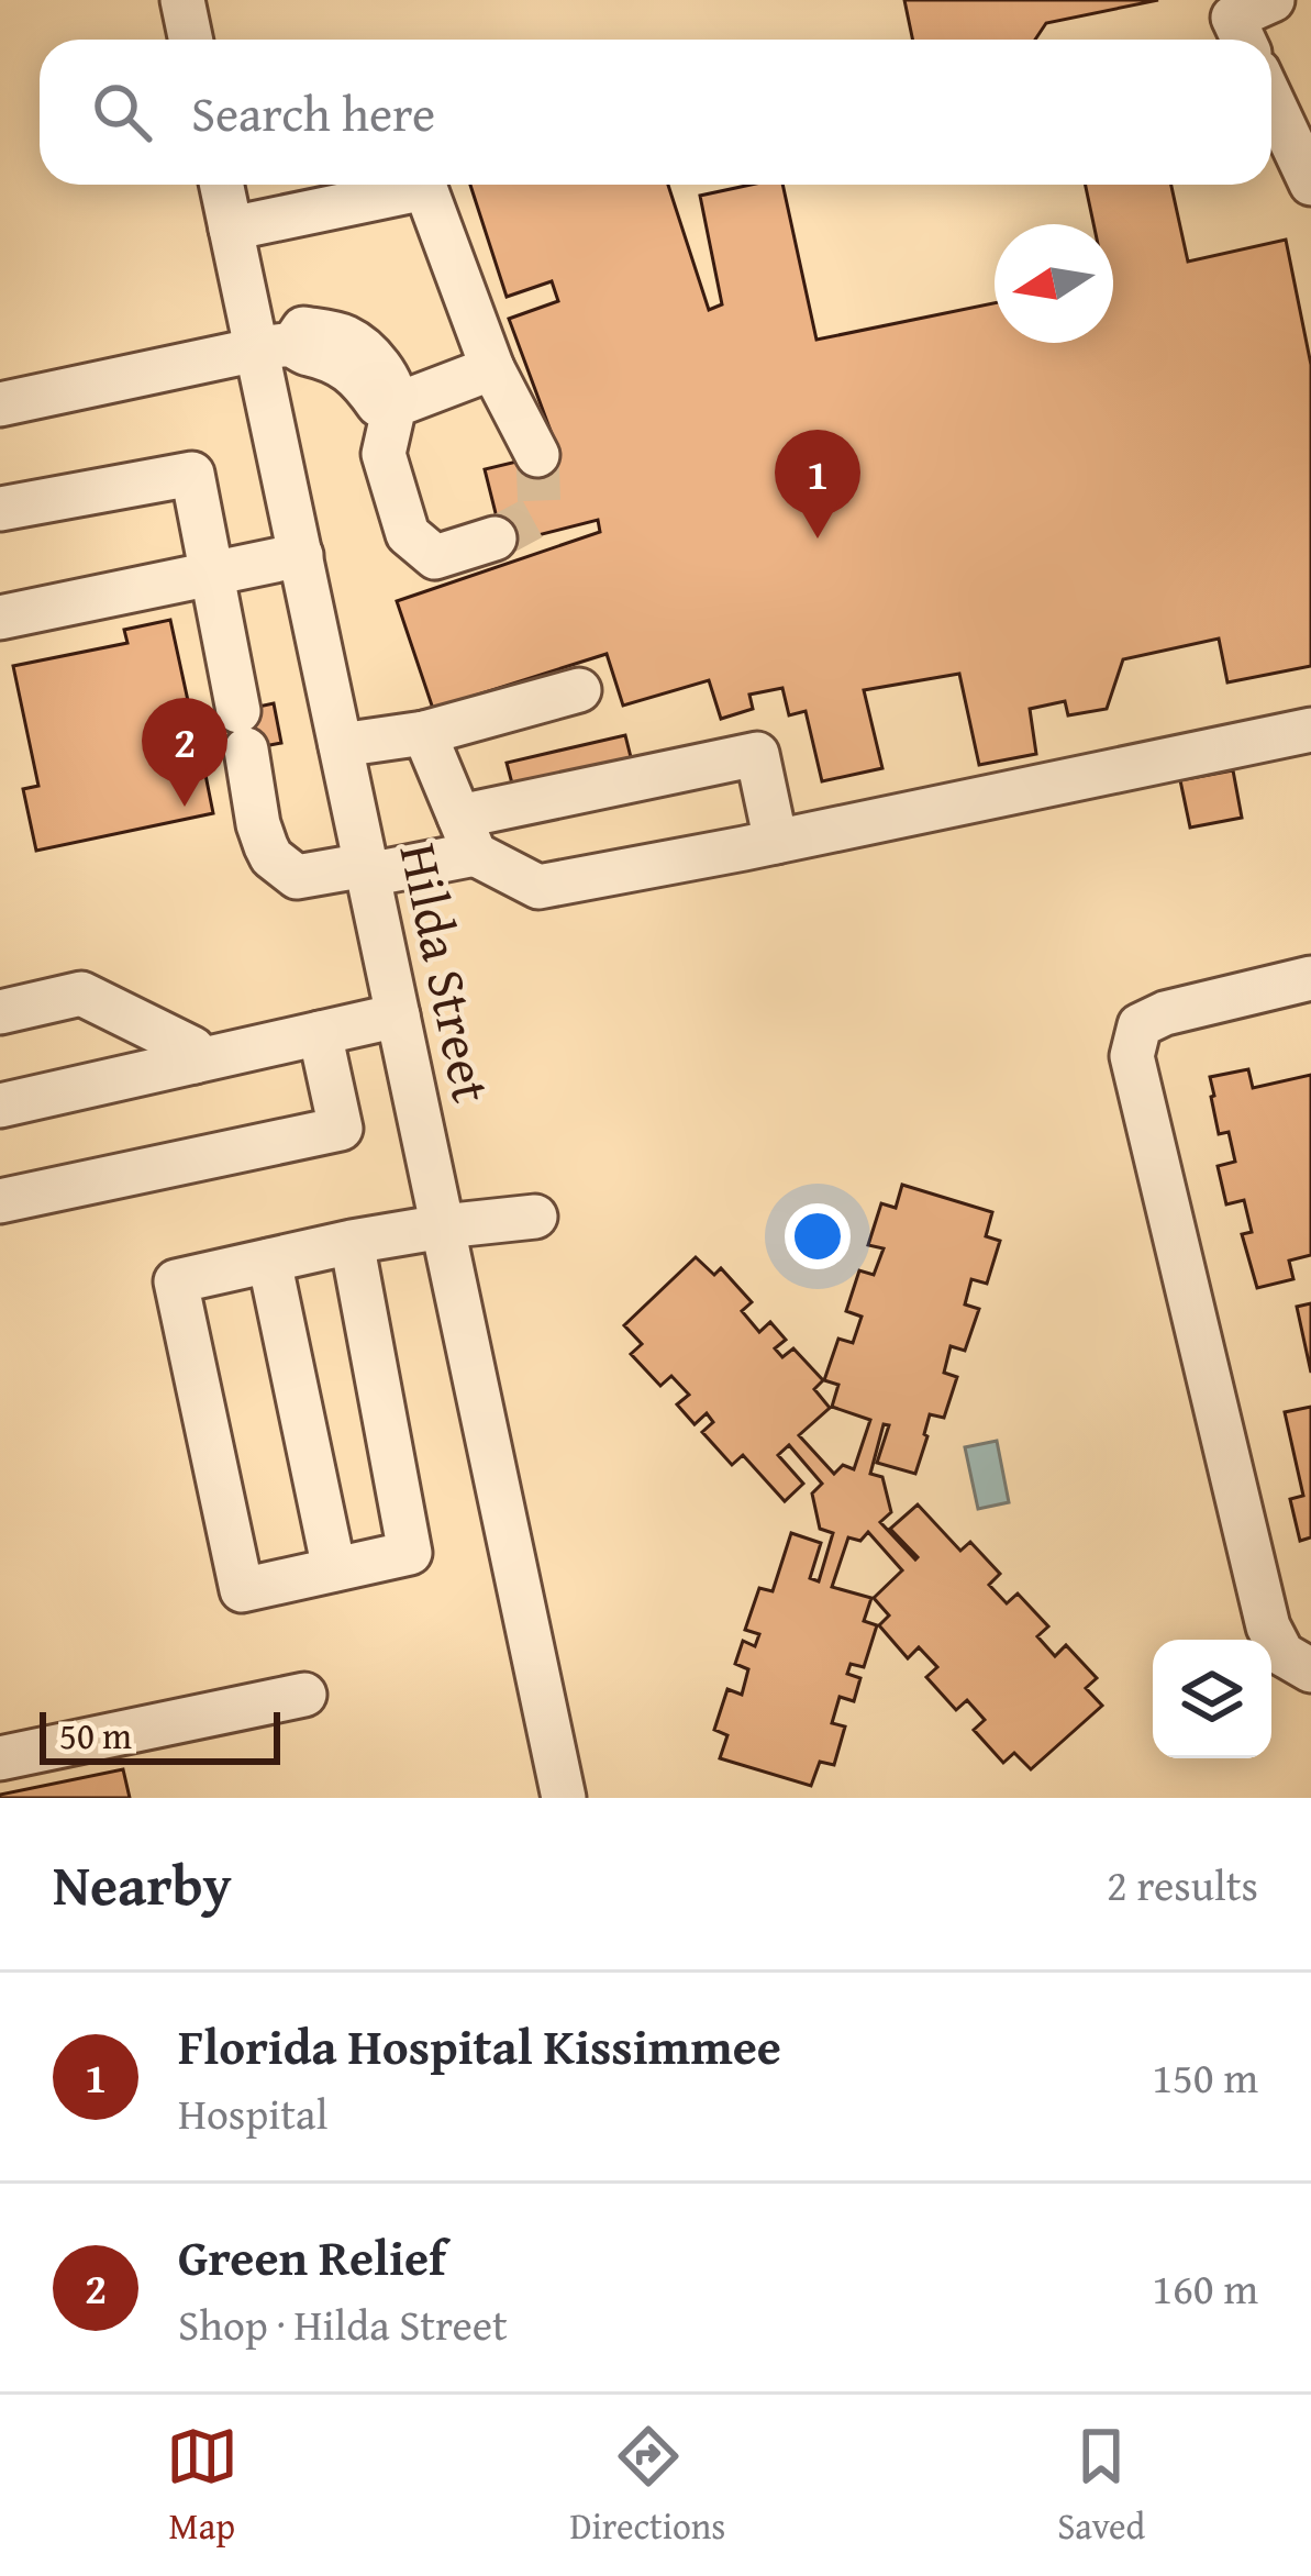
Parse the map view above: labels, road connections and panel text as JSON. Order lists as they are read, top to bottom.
{
  "streets": {
    "street": ["Hilda Street"]
  },
  "scale_bar": "50 m",
  "north": "left",
  "page": {
    "search": "Search here",
    "pins": ["1", "2"],
    "scale": "50 m",
    "heading": ["Nearby", "2 results"],
    "list": [
      {
        "mark": "1",
        "name": "Florida Hospital Kissimmee",
        "note": "Hospital",
        "value": "150 m"
      },
      {
        "mark": "2",
        "name": "Green Relief",
        "note": "Shop · Hilda Street",
        "value": "160 m"
      }
    ],
    "nav": ["Map", "Directions", "Saved"]
  }
}
